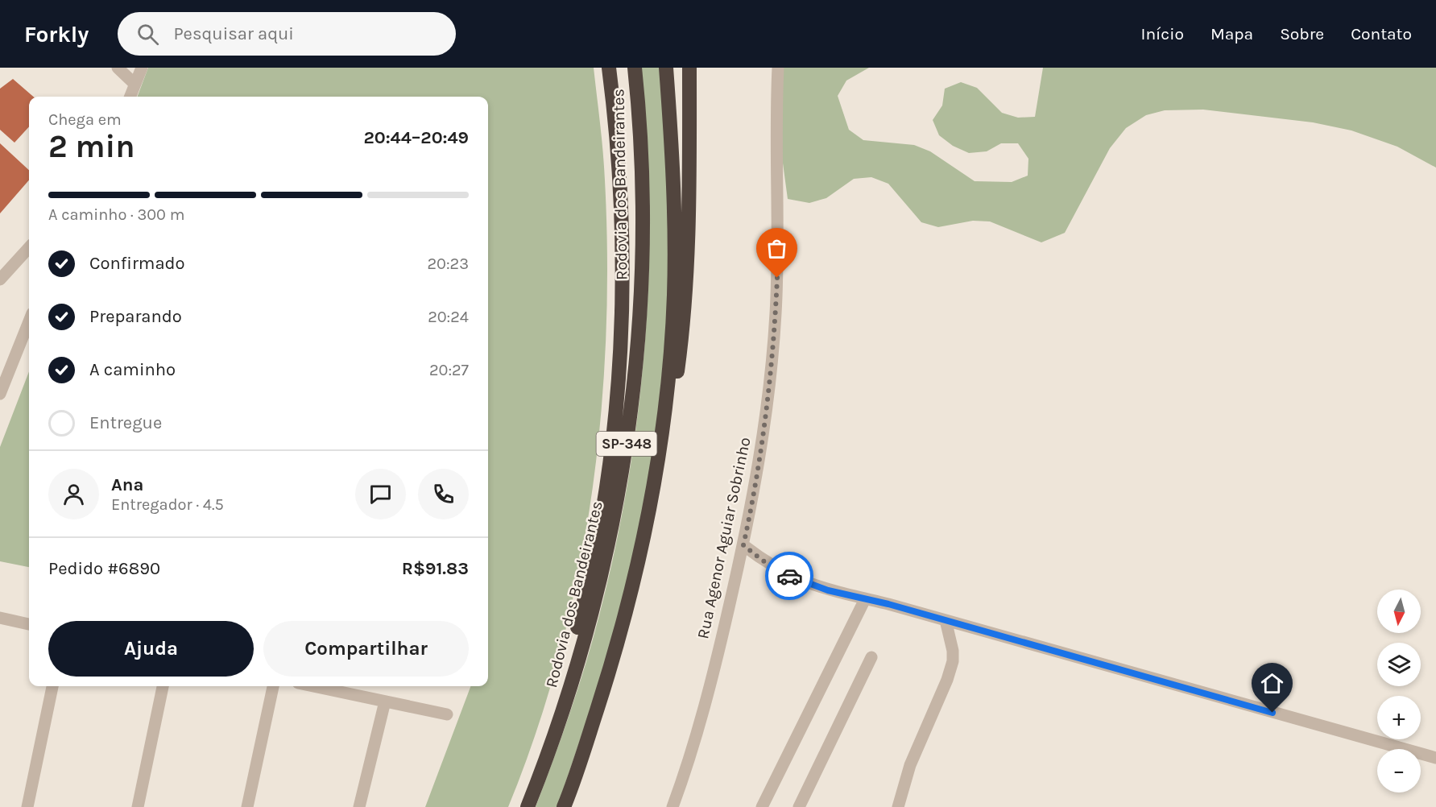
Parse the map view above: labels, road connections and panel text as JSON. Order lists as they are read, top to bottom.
{
  "streets": {
    "highway": ["Rodovia dos Bandeirantes", "SP-348"],
    "street": ["Rua Agenor Aguiar Sobrinho"]
  },
  "north": "bottom",
  "page": {
    "header": "Forkly",
    "search": "Pesquisar aqui",
    "nav": [
      "Início",
      "Mapa",
      "Sobre",
      "Contato"
    ],
    "heading": ["2 min", "Chega em", "20:44–20:49"],
    "panel": [
      "Ana",
      "Entregador · 4.5",
      "Pedido #6890",
      "R$91.83"
    ],
    "bar": "A caminho · 300 m",
    "list": [
      ["Confirmado", "20:23"],
      ["Preparando", "20:24"],
      ["A caminho", "20:27"],
      "Entregue"
    ],
    "map_buttons": ["+", "−"],
    "buttons": ["Ajuda", "Compartilhar"]
  }
}
